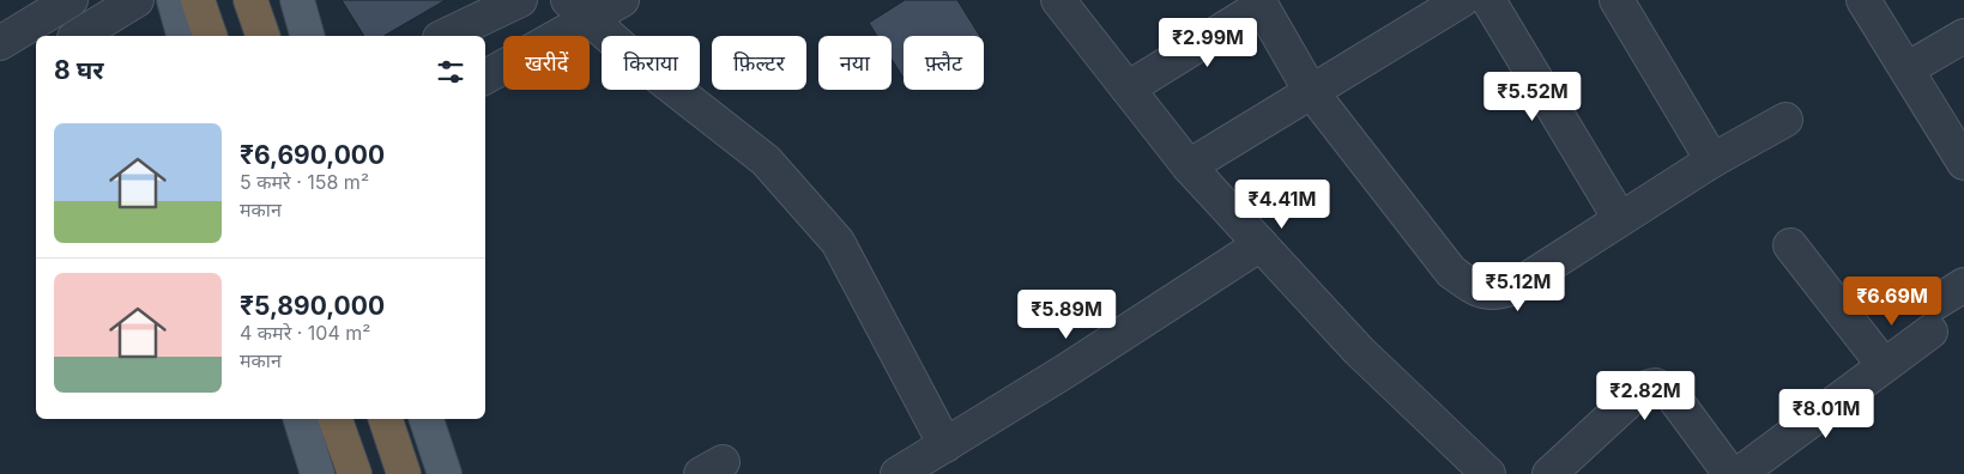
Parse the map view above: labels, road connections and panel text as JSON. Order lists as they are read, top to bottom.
{
  "page": {
    "price": [
      "₹2.99M",
      "₹5.52M",
      "₹4.41M",
      "₹5.12M",
      "₹6.69M",
      "₹5.89M",
      "₹2.82M",
      "₹8.01M"
    ],
    "chip": [
      "खरीदें",
      "किराया",
      "फ़िल्टर",
      "नया",
      "फ़्लैट"
    ],
    "heading": "8 घर",
    "list": [
      {
        "name": "₹6,690,000",
        "note": "5 कमरे · 158 m² · मकान"
      },
      {
        "name": "₹5,890,000",
        "note": "4 कमरे · 104 m² · मकान"
      }
    ]
  }
}
